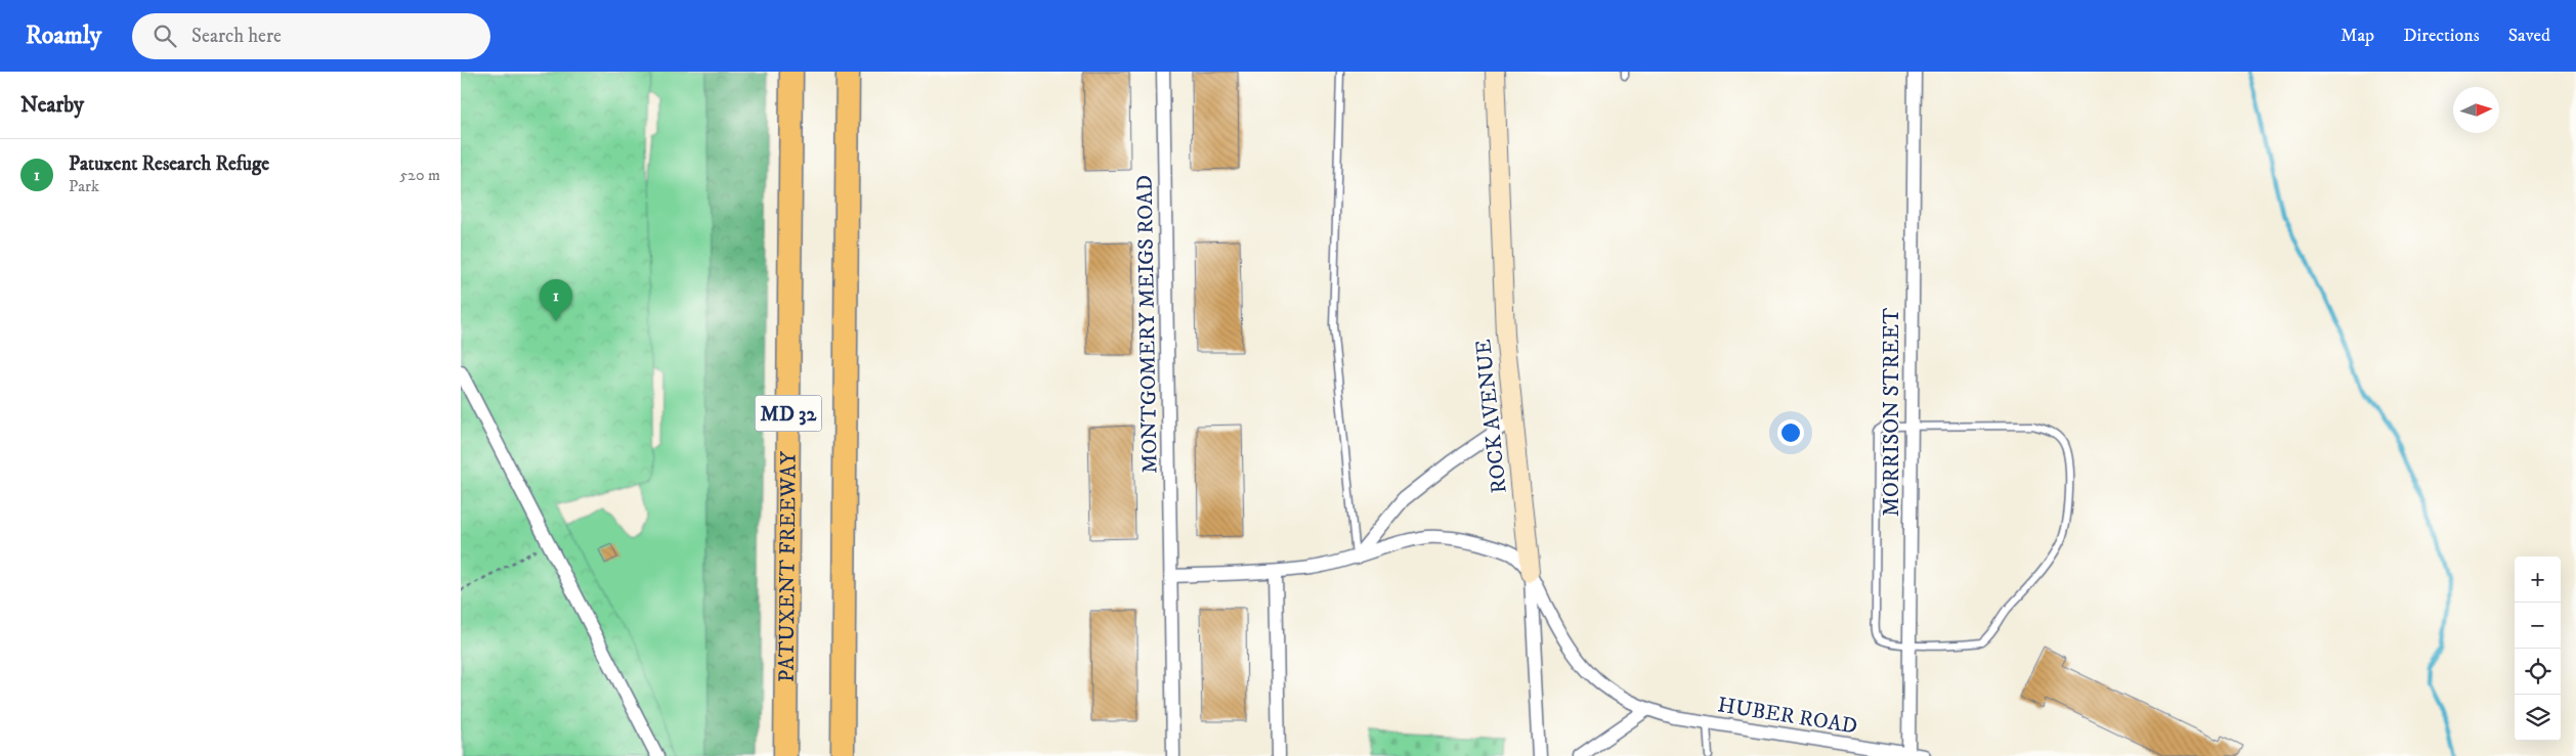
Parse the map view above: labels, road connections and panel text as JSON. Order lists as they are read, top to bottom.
{
  "streets": {
    "highway": ["MD 32", "PATUXENT FREEWAY"],
    "street": [
      "MONTGOMERY MEIGS ROAD",
      "MORRISON STREET",
      "ROCK AVENUE",
      "HUBER ROAD"
    ]
  },
  "crossings": [
    ["MORRISON STREET", "HUBER ROAD"],
    ["ROCK AVENUE", "HUBER ROAD"]
  ],
  "north": "right",
  "page": {
    "header": "Roamly",
    "search": "Search here",
    "nav": ["Map", "Directions", "Saved"],
    "heading": "Nearby",
    "list": [
      {
        "mark": "1",
        "name": "Patuxent Research Refuge",
        "note": "Park",
        "value": "520 m"
      }
    ],
    "pins": "1",
    "map_buttons": ["+", "−"]
  }
}
